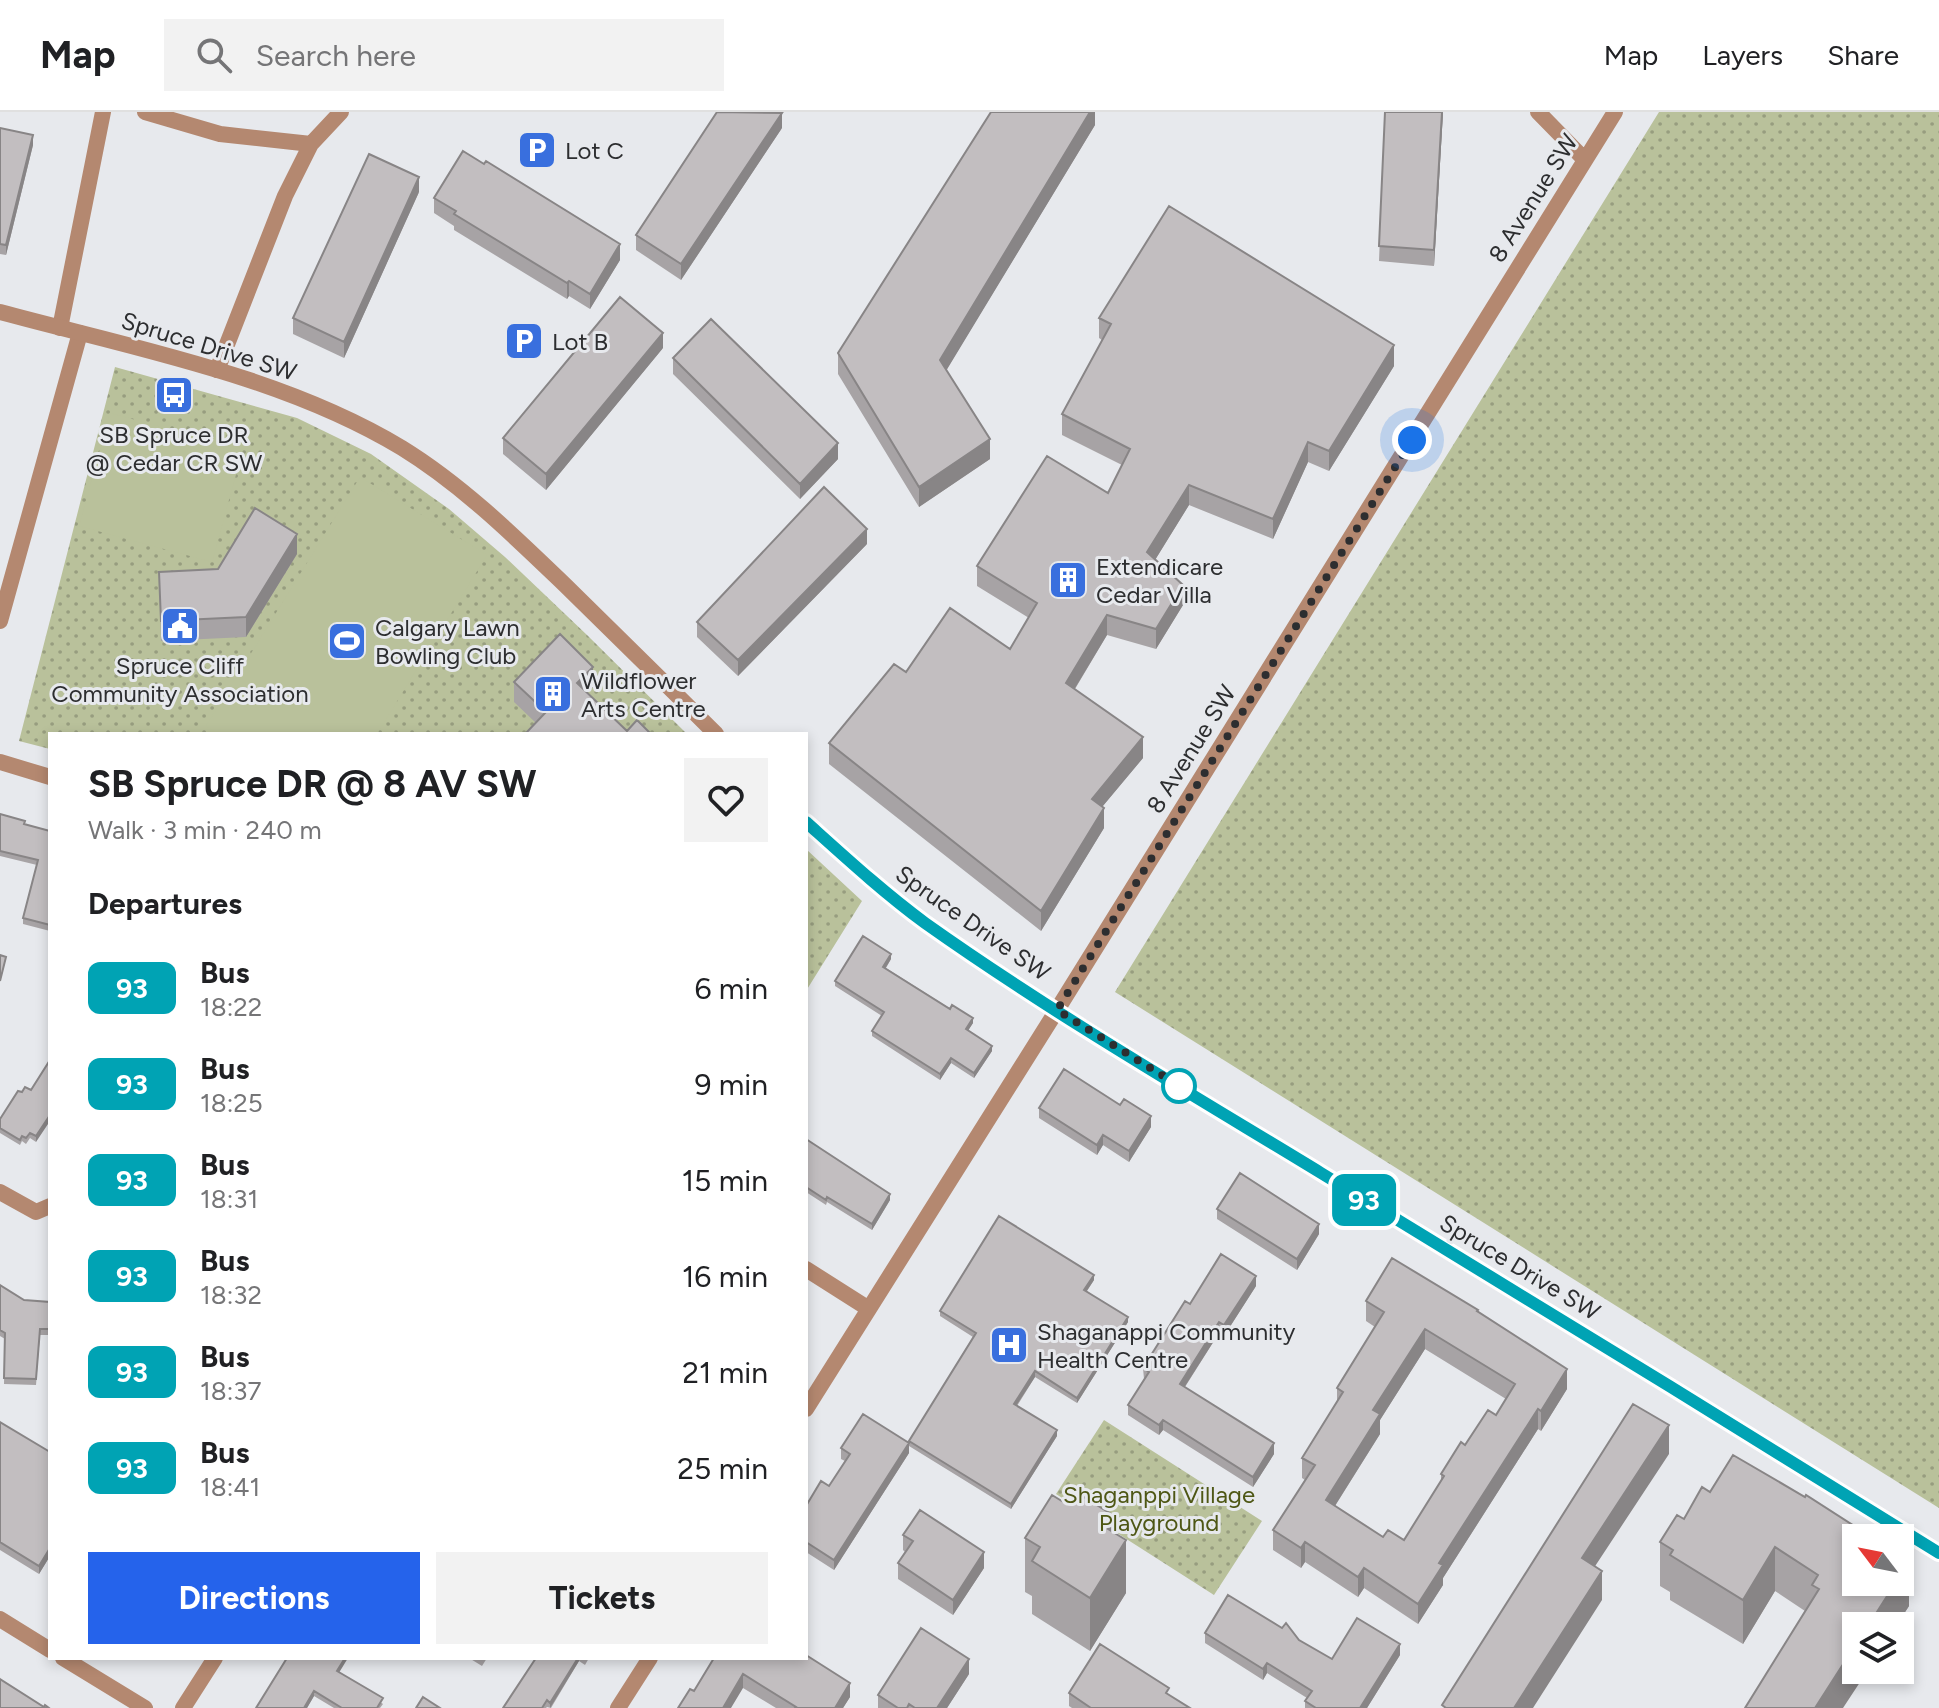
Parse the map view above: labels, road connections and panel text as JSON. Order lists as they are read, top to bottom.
{
  "streets": {
    "street": ["8 Avenue SW", "Spruce Drive SW"]
  },
  "crossings": [
    ["8 Avenue SW", "Spruce Drive SW"]
  ],
  "parks": ["Shaganppi Village Playground"],
  "places": {
    "parking": ["Lot C", "Lot B"],
    "bus stop": ["SB Spruce DR @ Cedar CR SW"],
    "building": ["Extendicare Cedar Villa", "Wildflower Arts Centre"],
    "public building": ["Spruce Cliff Community Association"],
    "sports": ["Calgary Lawn Bowling Club"],
    "hospital": ["Shaganappi Community Health Centre"]
  },
  "lines": ["bus line 93"],
  "north": "top left",
  "page": {
    "header": "Map",
    "search": "Search here",
    "nav": ["Map", "Layers", "Share"],
    "on_map": "93",
    "heading": [
      ["SB Spruce DR @ 8 AV SW", "Walk · 3 min · 240 m"],
      "Departures"
    ],
    "list": [
      {
        "mark": "93",
        "name": "Bus",
        "note": "18:22",
        "value": "6 min"
      },
      {
        "mark": "93",
        "name": "Bus",
        "note": "18:25",
        "value": "9 min"
      },
      {
        "mark": "93",
        "name": "Bus",
        "note": "18:31",
        "value": "15 min"
      },
      {
        "mark": "93",
        "name": "Bus",
        "note": "18:32",
        "value": "16 min"
      },
      {
        "mark": "93",
        "name": "Bus",
        "note": "18:37",
        "value": "21 min"
      },
      {
        "mark": "93",
        "name": "Bus",
        "note": "18:41",
        "value": "25 min"
      }
    ],
    "buttons": ["Directions", "Tickets"]
  }
}
